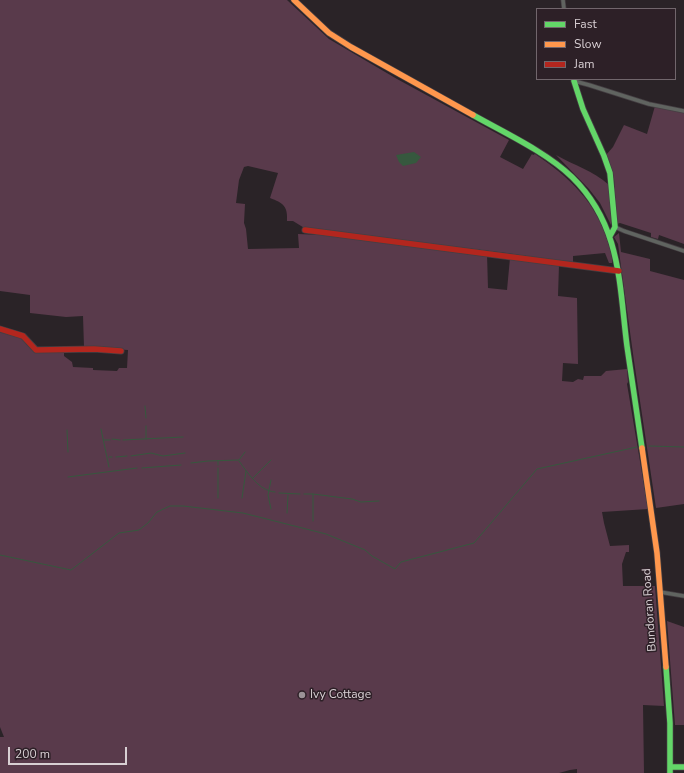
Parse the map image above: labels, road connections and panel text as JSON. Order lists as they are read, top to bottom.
{
  "streets": {
    "main road": ["Bundoran Road"]
  },
  "places": ["Ivy Cottage"],
  "legend": ["Fast", "Slow", "Jam"],
  "scale_bar": "200 m"
}
